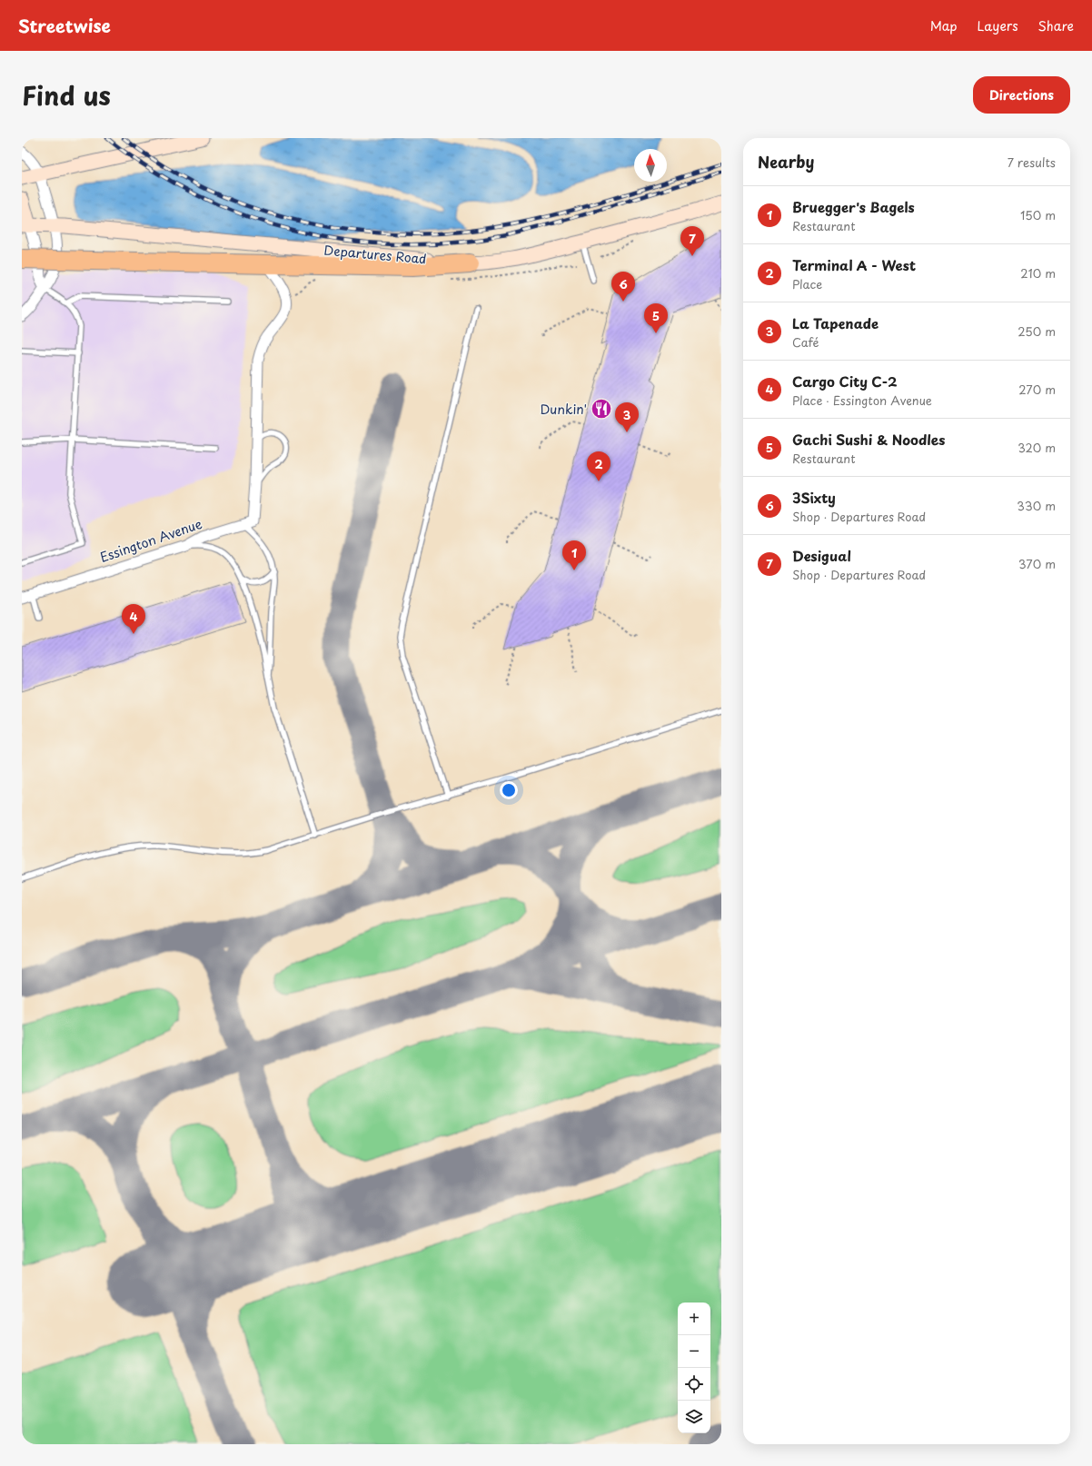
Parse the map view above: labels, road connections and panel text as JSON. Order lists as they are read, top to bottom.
{
  "streets": {
    "street": ["Departures Road", "Essington Avenue"]
  },
  "places": {
    "restaurant": ["Dunkin'"]
  },
  "north": "top",
  "page": {
    "header": "Streetwise",
    "nav": ["Map", "Layers", "Share"],
    "title": "Find us",
    "buttons": "Directions",
    "heading": ["Nearby", "7 results"],
    "list": [
      {
        "mark": "1",
        "name": "Bruegger's Bagels",
        "note": "Restaurant",
        "value": "150 m"
      },
      {
        "mark": "2",
        "name": "Terminal A - West",
        "note": "Place",
        "value": "210 m"
      },
      {
        "mark": "3",
        "name": "La Tapenade",
        "note": "Café",
        "value": "250 m"
      },
      {
        "mark": "4",
        "name": "Cargo City C-2",
        "note": "Place · Essington Avenue",
        "value": "270 m"
      },
      {
        "mark": "5",
        "name": "Gachi Sushi & Noodles",
        "note": "Restaurant",
        "value": "320 m"
      },
      {
        "mark": "6",
        "name": "3Sixty",
        "note": "Shop · Departures Road",
        "value": "330 m"
      },
      {
        "mark": "7",
        "name": "Desigual",
        "note": "Shop · Departures Road",
        "value": "370 m"
      }
    ],
    "pins": [
      "7",
      "6",
      "5",
      "3",
      "2",
      "1",
      "4"
    ],
    "map_buttons": ["+", "−"]
  }
}
